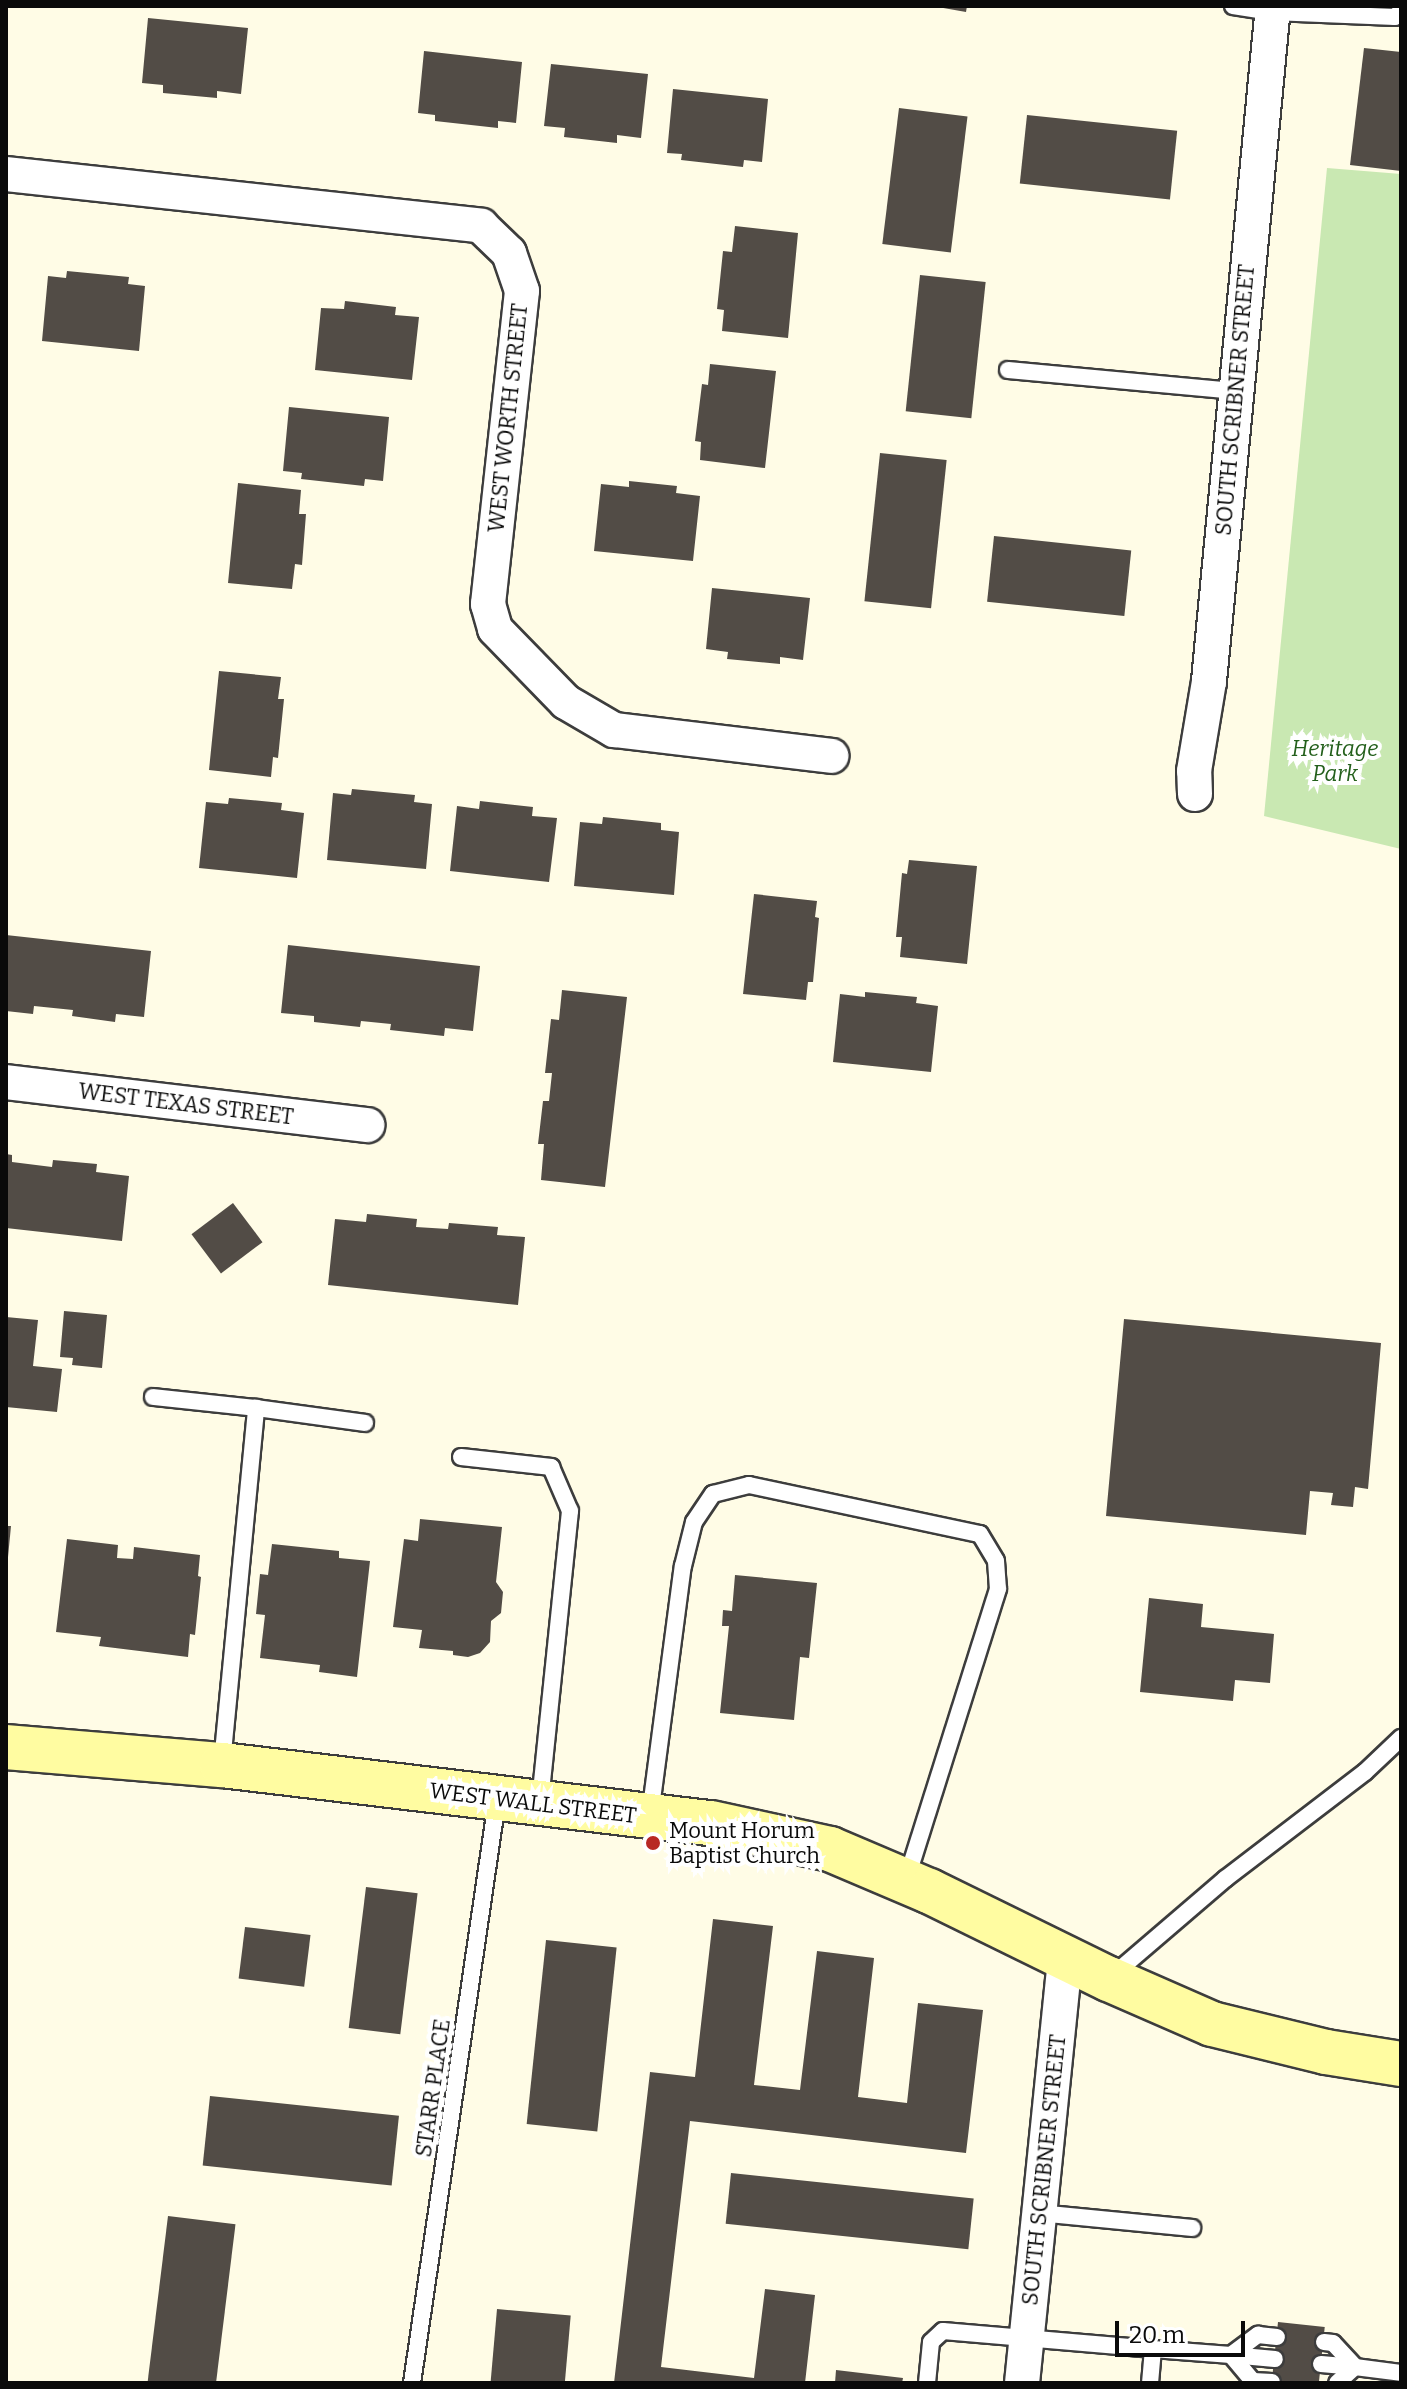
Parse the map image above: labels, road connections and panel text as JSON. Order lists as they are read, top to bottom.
{
  "streets": {
    "street": [
      "SOUTH SCRIBNER STREET",
      "WEST WORTH STREET",
      "WEST TEXAS STREET",
      "WEST WALL STREET"
    ],
    "lane": ["STARR PLACE"]
  },
  "crossings": [
    ["SOUTH SCRIBNER STREET", "WEST WALL STREET"],
    ["WEST WALL STREET", "STARR PLACE"]
  ],
  "parks": ["Heritage Park"],
  "places": ["Mount Horum Baptist Church"],
  "scale_bar": "20 m"
}
